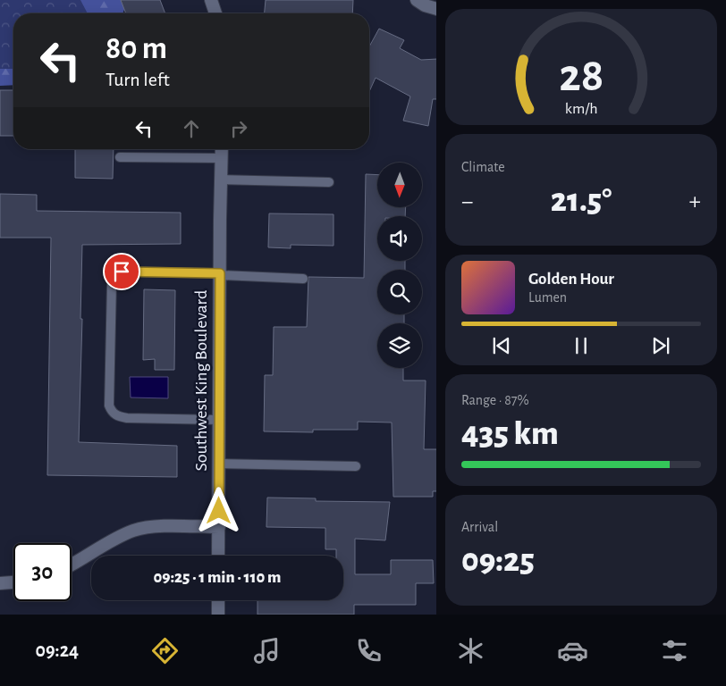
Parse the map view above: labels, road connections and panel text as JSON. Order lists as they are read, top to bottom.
{
  "streets": {
    "street": ["Southwest King Boulevard"]
  },
  "north": "bottom",
  "page": {
    "turn": ["80 m", "Turn left"],
    "tile": [
      "Climate",
      ["Range · 87%", "435 km"],
      ["Arrival", "09:25"]
    ],
    "heat": ["−", "21.5°", "+"],
    "song": ["Golden Hour", "Lumen"],
    "limit": "30",
    "trip": "09:25 · 1 min · 110 m",
    "tabs": "09:24",
    "gauge": ["28", "km/h"]
  }
}
